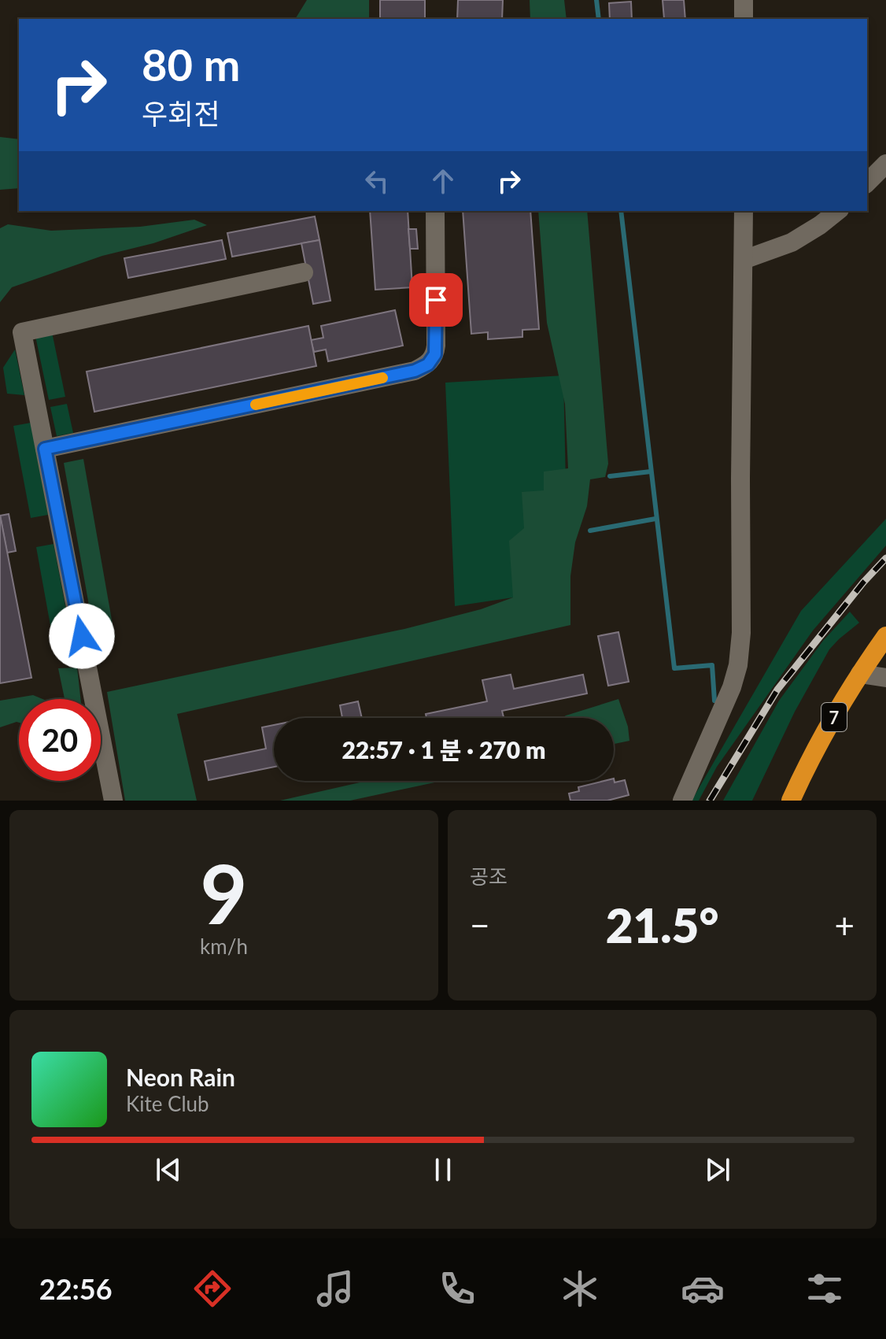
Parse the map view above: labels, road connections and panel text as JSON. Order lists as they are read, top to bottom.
{
  "streets": {
    "highway": ["7"]
  },
  "page": {
    "turn": ["80 m", "우회전"],
    "limit": "20",
    "trip": "22:57 · 1 분 · 270 m",
    "tile": [
      ["9", "km/h"],
      "공조"
    ],
    "heat": ["−", "21.5°", "+"],
    "song": ["Neon Rain", "Kite Club"],
    "tabs": "22:56"
  }
}
